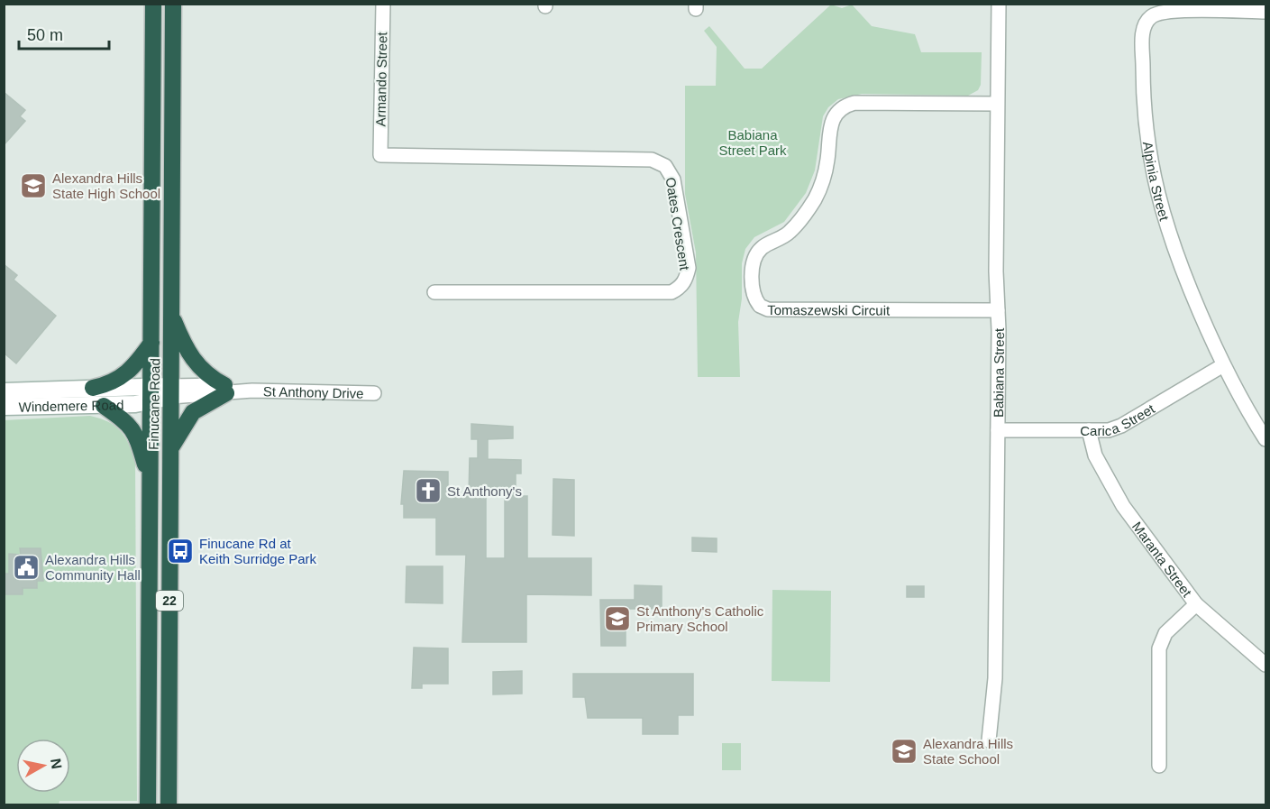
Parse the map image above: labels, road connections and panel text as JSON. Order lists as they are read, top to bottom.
{
  "streets": {
    "highway": ["Finucane Road", "22"],
    "main road": ["Windemere Road"],
    "street": [
      "Armando Street",
      "Alpinia Street",
      "Oates Crescent",
      "Tomaszewski Circuit",
      "Babiana Street",
      "St Anthony Drive",
      "Carica Street",
      "Maranta Street"
    ]
  },
  "crossings": [
    ["Armando Street", "Oates Crescent"],
    ["Alpinia Street", "Carica Street"],
    ["Tomaszewski Circuit", "Babiana Street"],
    ["Babiana Street", "Carica Street"],
    ["St Anthony Drive", "Finucane Road"],
    ["St Anthony Drive", "Windemere Road"],
    ["Finucane Road", "Windemere Road"],
    ["Carica Street", "Maranta Street"]
  ],
  "parks": ["Babiana Street Park"],
  "places": {
    "school or university": ["Alexandra Hills State High School", "St Anthony's Catholic Primary School", "Alexandra Hills State School"],
    "church": ["St Anthony's"],
    "bus stop": ["Finucane Rd at Keith Surridge Park"],
    "public building": ["Alexandra Hills Community Hall"]
  },
  "scale_bar": "50 m",
  "north": "right"
}
